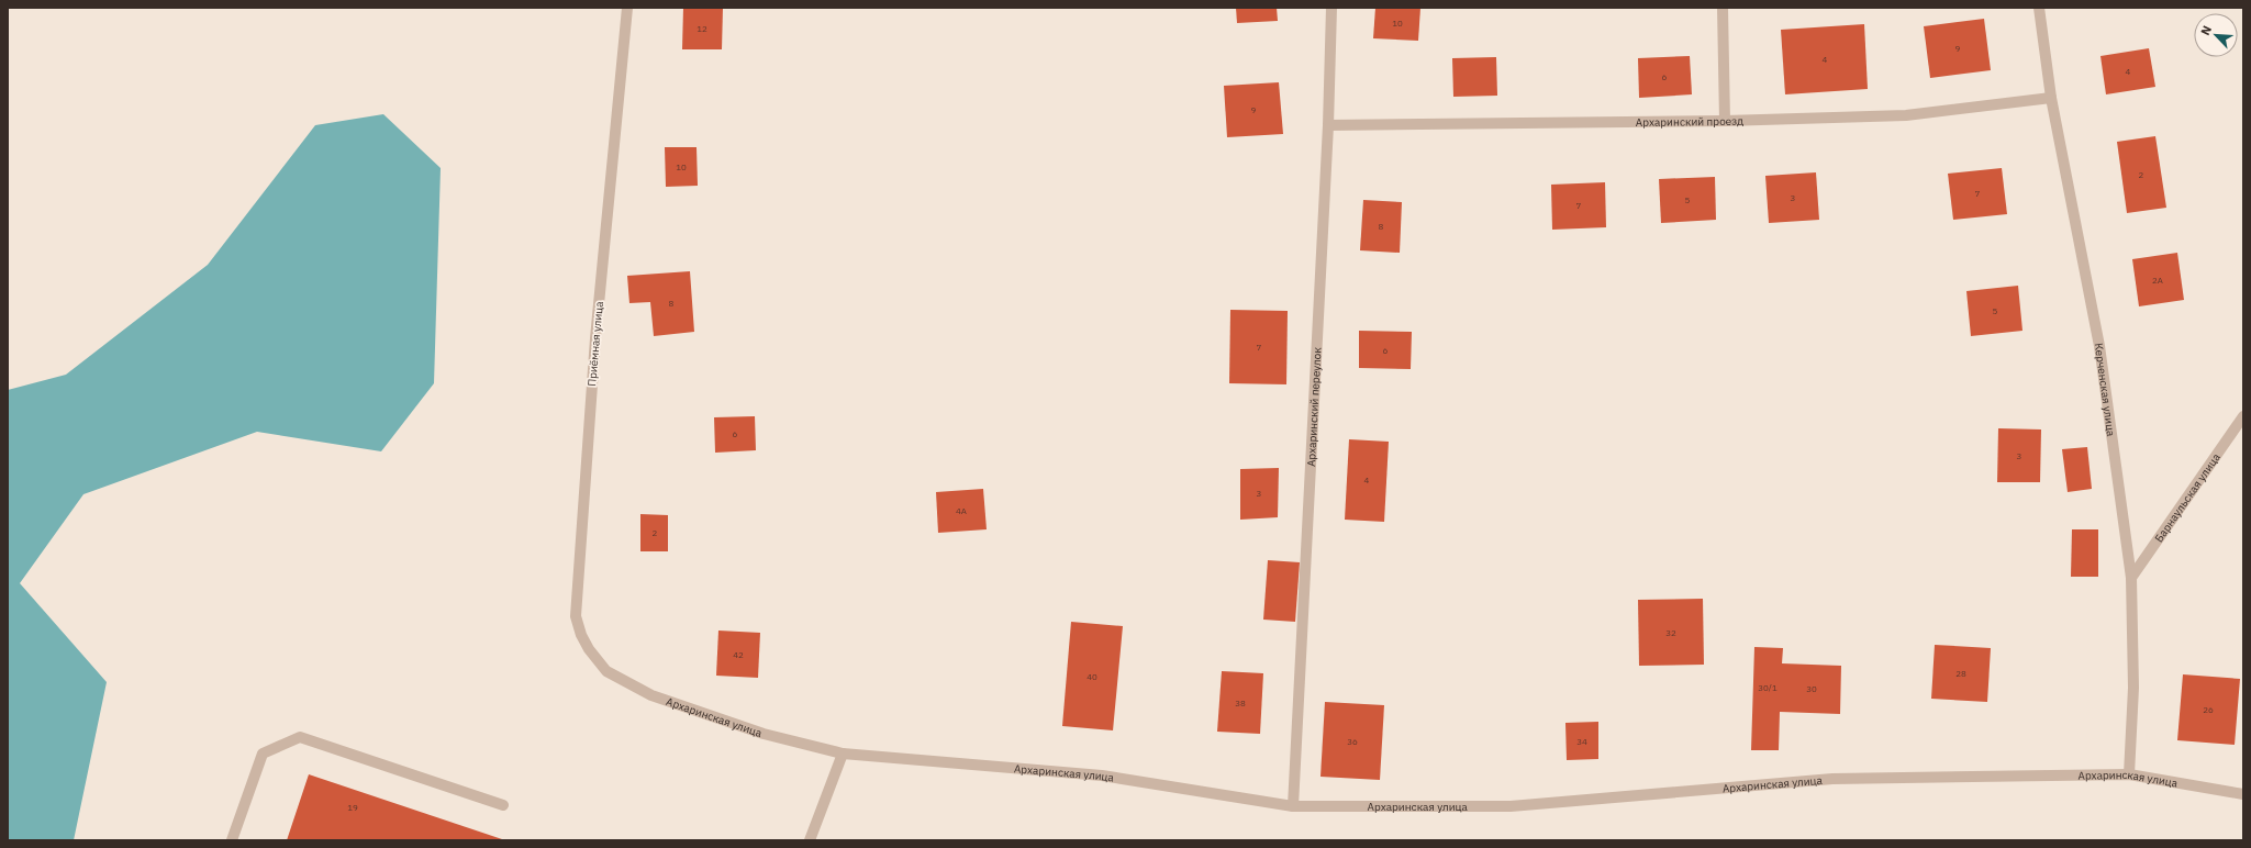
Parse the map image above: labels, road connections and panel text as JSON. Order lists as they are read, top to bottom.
{
  "streets": {
    "street": [
      "Архаринский проезд",
      "Приёмная улица",
      "Керченская улица",
      "Архаринский переулок",
      "Барнаульская улица",
      "Архаринская улица"
    ]
  },
  "crossings": [
    ["Архаринский проезд", "Керченская улица"],
    ["Архаринский проезд", "Архаринский переулок"],
    ["Приёмная улица", "Архаринская улица"],
    ["Керченская улица", "Барнаульская улица"],
    ["Керченская улица", "Архаринская улица"],
    ["Архаринский переулок", "Архаринская улица"]
  ],
  "house_numbers": [
    "10",
    "12",
    "9",
    "4",
    "4",
    "6",
    "9",
    "10",
    "2",
    "7",
    "3",
    "5",
    "7",
    "8",
    "2А",
    "8",
    "5",
    "7",
    "6",
    "6",
    "3",
    "4",
    "3",
    "4А",
    "2",
    "32",
    "42",
    "28",
    "40",
    "30/1",
    "30",
    "38",
    "26",
    "36",
    "34",
    "19"
  ],
  "north": "top left"
}
